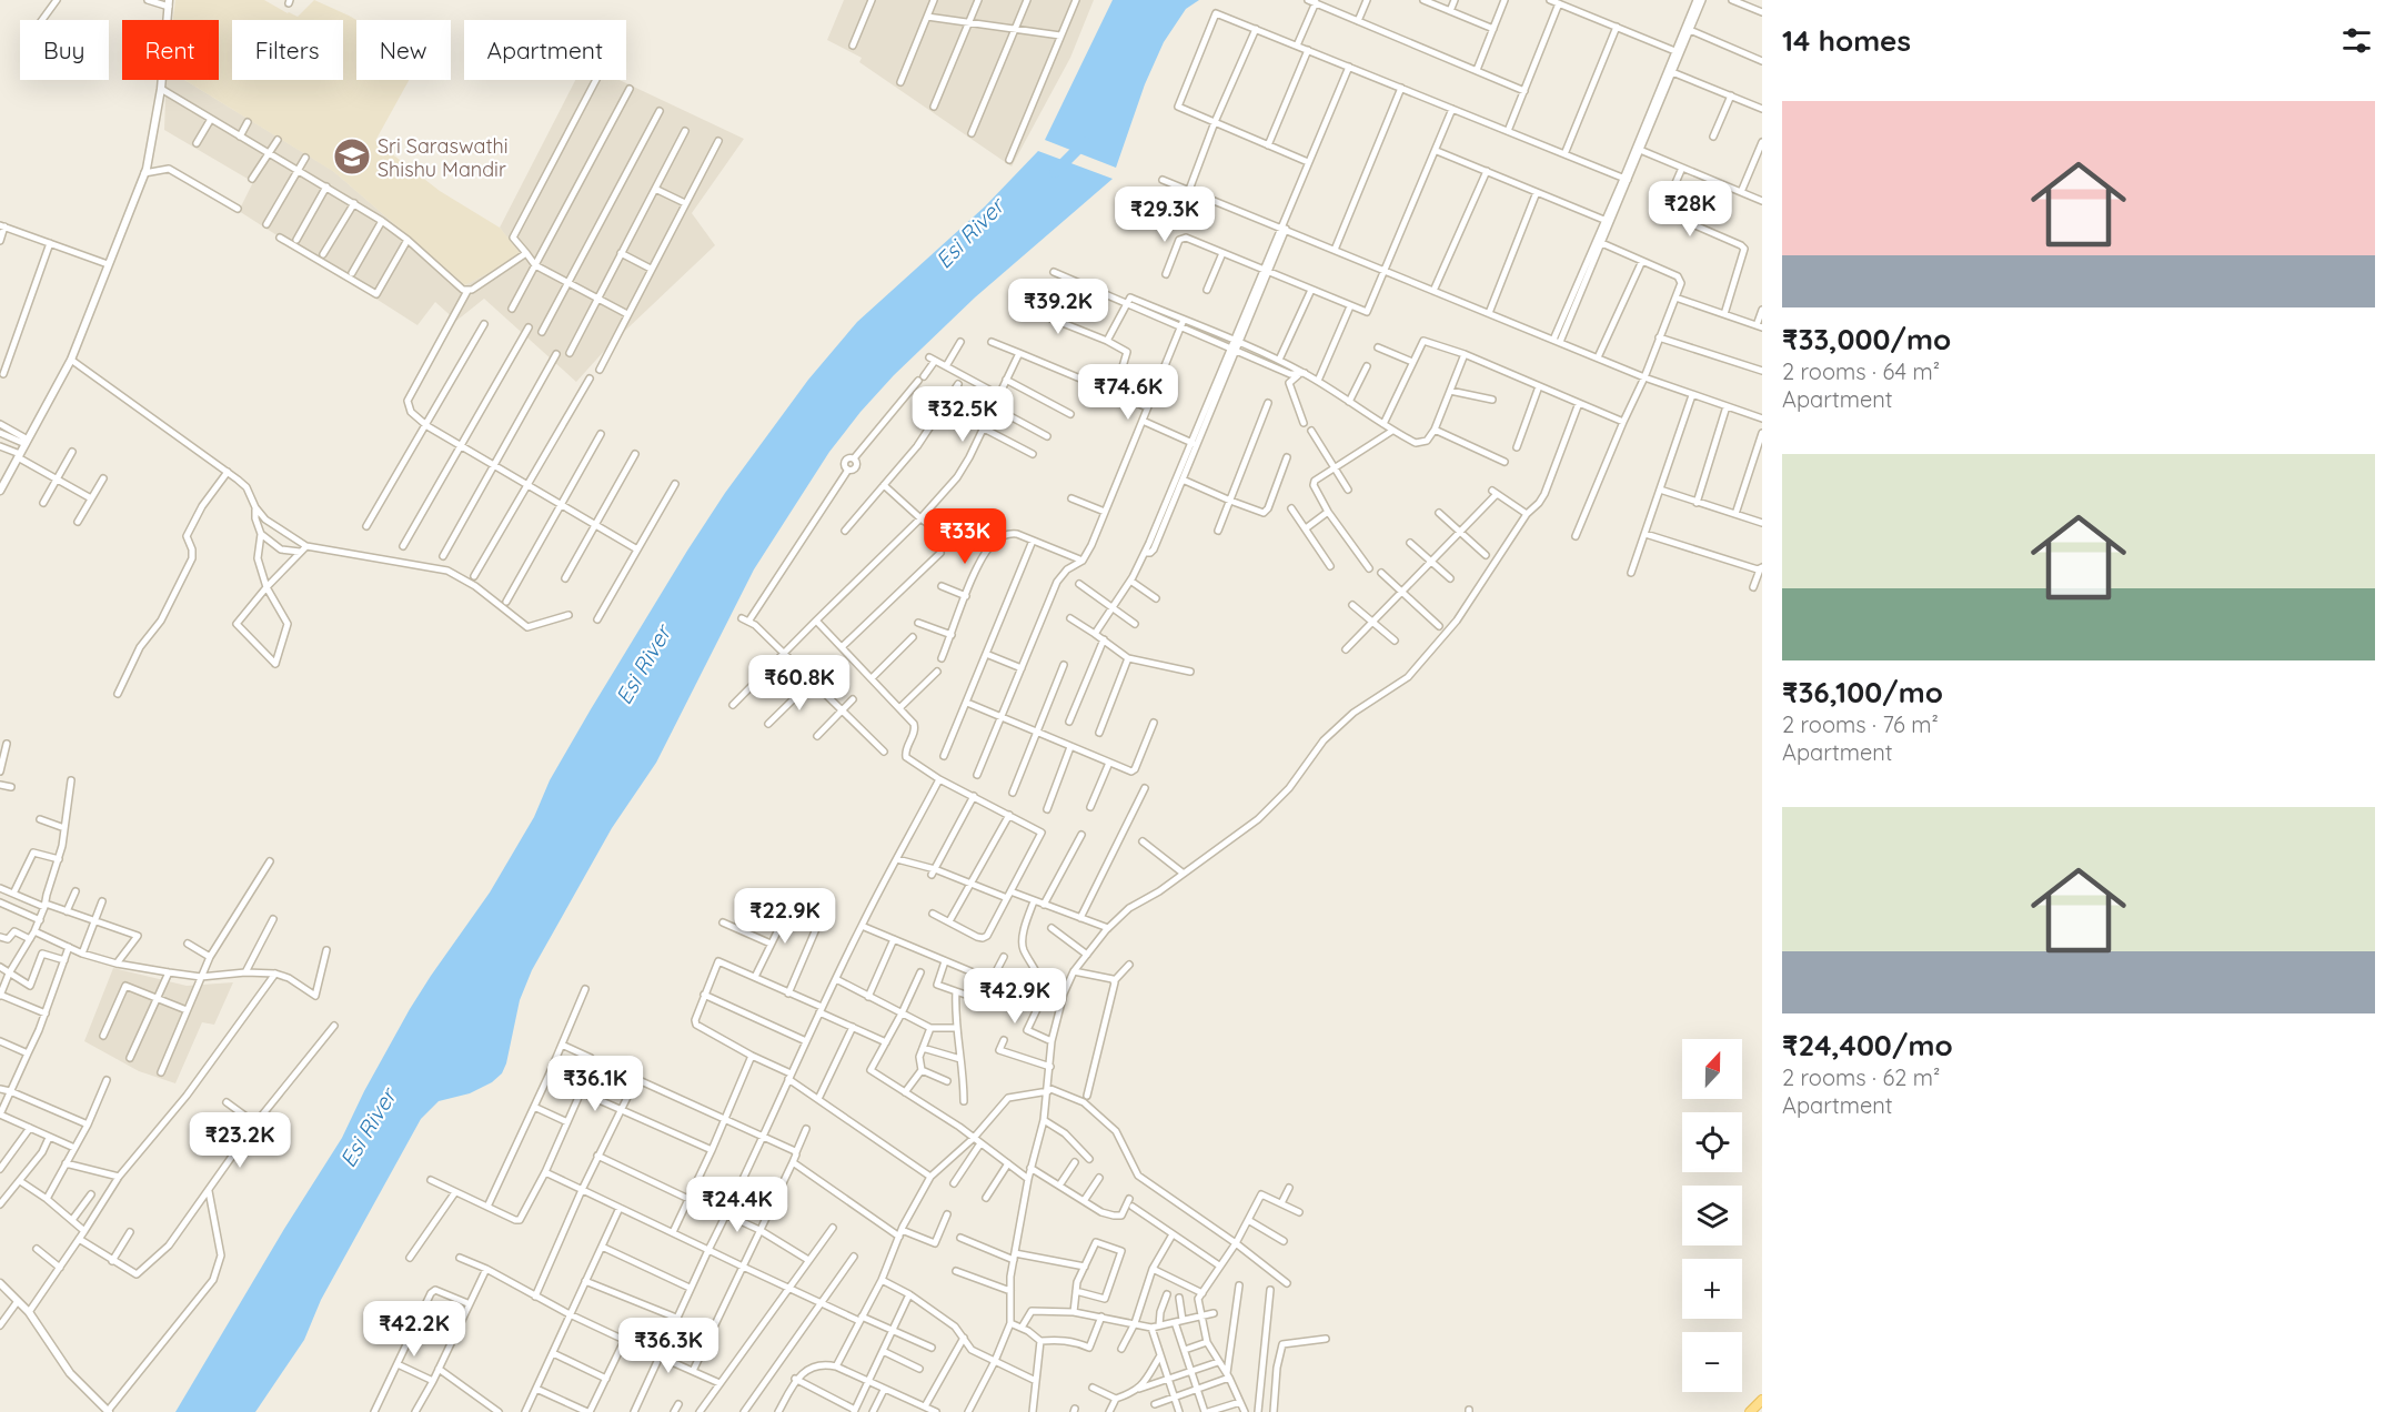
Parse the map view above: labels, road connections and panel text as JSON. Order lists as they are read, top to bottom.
{
  "water": ["Esi River"],
  "places": {
    "school or university": ["Sri Saraswathi Shishu Mandir"]
  },
  "north": "top",
  "page": {
    "heading": "14 homes",
    "chip": [
      "Buy",
      "Rent",
      "Filters",
      "New",
      "Apartment"
    ],
    "list": [
      {
        "name": "₹33,000/mo",
        "note": "2 rooms · 64 m² · Apartment"
      },
      {
        "name": "₹36,100/mo",
        "note": "2 rooms · 76 m² · Apartment"
      },
      {
        "name": "₹24,400/mo",
        "note": "2 rooms · 62 m² · Apartment"
      }
    ],
    "price": [
      "₹28K",
      "₹29.3K",
      "₹39.2K",
      "₹74.6K",
      "₹32.5K",
      "₹33K",
      "₹60.8K",
      "₹22.9K",
      "₹42.9K",
      "₹36.1K",
      "₹23.2K",
      "₹24.4K",
      "₹42.2K",
      "₹36.3K"
    ],
    "map_buttons": ["+", "−"]
  }
}
